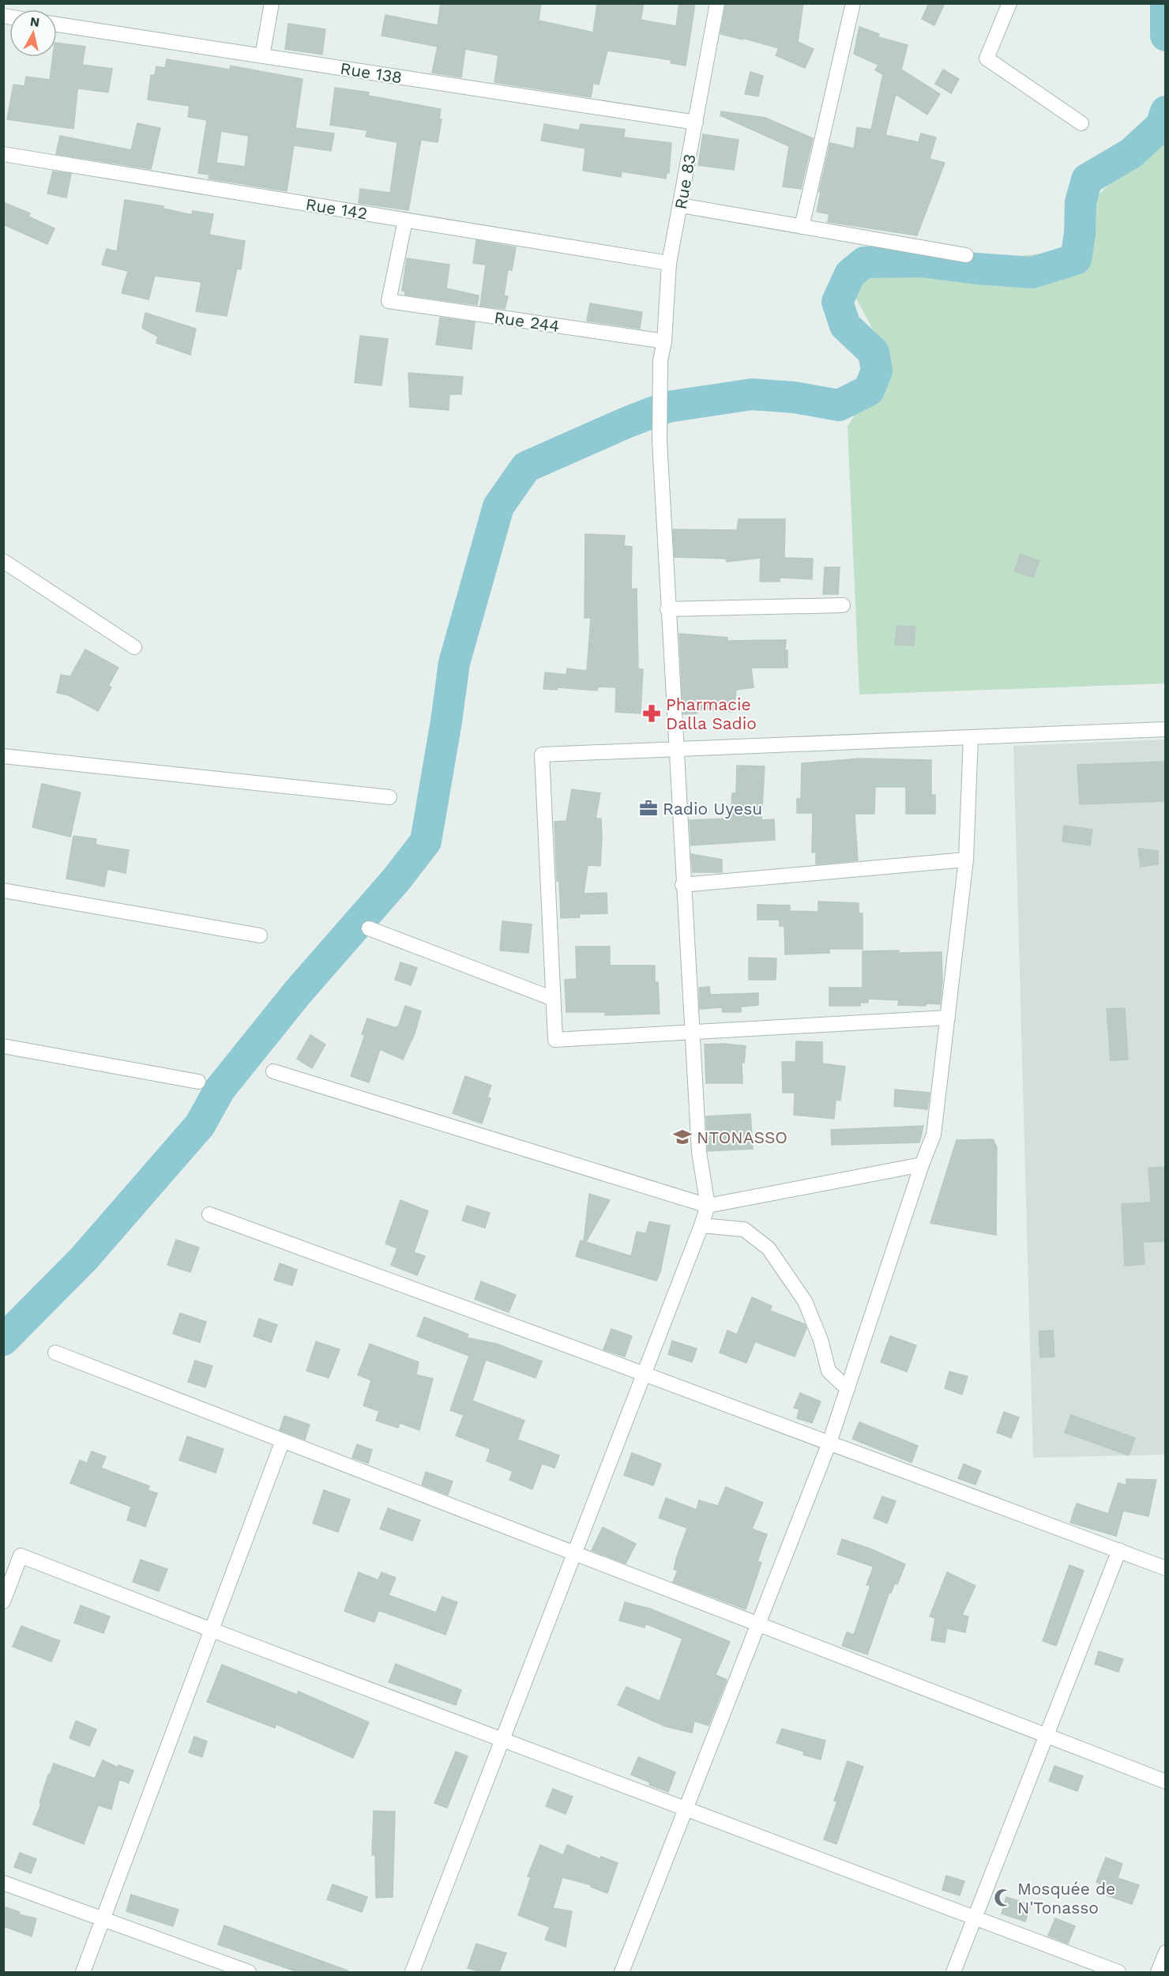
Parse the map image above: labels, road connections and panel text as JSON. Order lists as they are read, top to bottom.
{
  "streets": {
    "street": [
      "Rue 138",
      "Rue 83",
      "Rue 142",
      "Rue 244"
    ]
  },
  "crossings": [
    ["Rue 138", "Rue 83"],
    ["Rue 83", "Rue 142"],
    ["Rue 83", "Rue 244"],
    ["Rue 142", "Rue 244"]
  ],
  "places": {
    "pharmacy": ["Pharmacie Dalla Sadio"],
    "office": ["Radio Uyesu"],
    "school or university": ["NTONASSO"],
    "mosque": ["Mosquée de N'Tonasso"]
  },
  "north": "top"
}
